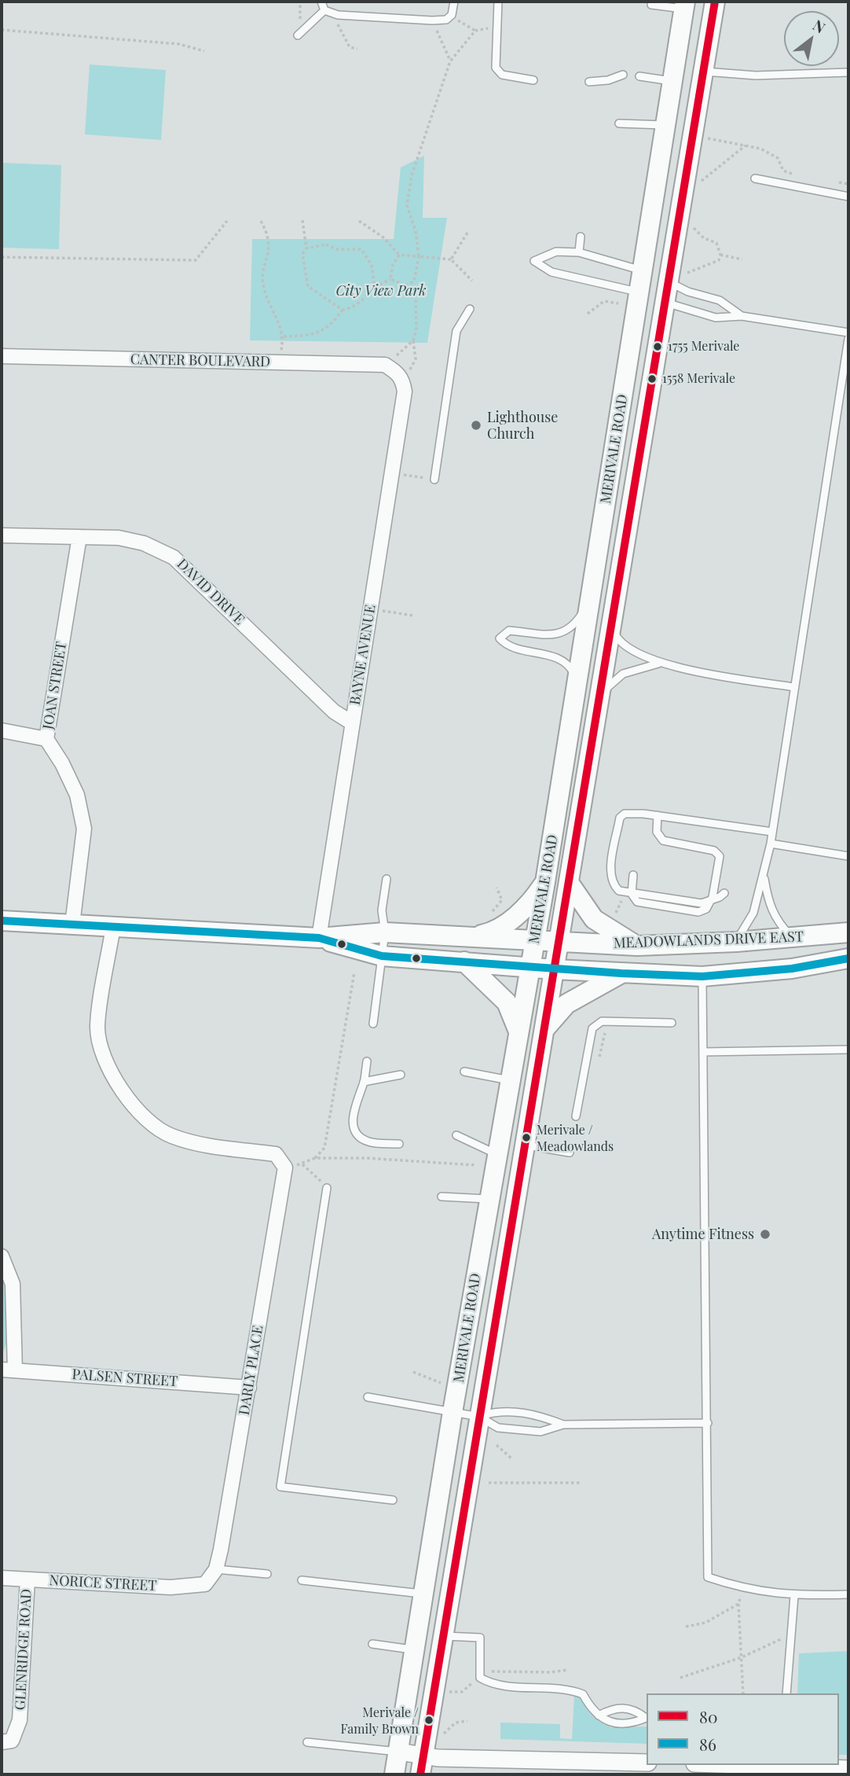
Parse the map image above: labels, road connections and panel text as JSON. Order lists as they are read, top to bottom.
{
  "streets": {
    "main road": ["MERIVALE ROAD", "MEADOWLANDS DRIVE EAST"],
    "street": [
      "CANTER BOULEVARD",
      "DAVID DRIVE",
      "BAYNE AVENUE",
      "JOAN STREET",
      "DARLY PLACE",
      "PALSEN STREET",
      "NORICE STREET",
      "GLENRIDGE ROAD"
    ]
  },
  "crossings": [
    ["MERIVALE ROAD", "MEADOWLANDS DRIVE EAST"],
    ["DAVID DRIVE", "BAYNE AVENUE"],
    ["DAVID DRIVE", "JOAN STREET"],
    ["BAYNE AVENUE", "MEADOWLANDS DRIVE EAST"],
    ["DARLY PLACE", "PALSEN STREET"],
    ["DARLY PLACE", "NORICE STREET"],
    ["NORICE STREET", "GLENRIDGE ROAD"]
  ],
  "parks": ["City View Park"],
  "places": [
    "1755 Merivale",
    "1558 Merivale",
    "Lighthouse Church",
    "Merivale / Meadowlands",
    "Anytime Fitness",
    "Merivale / Family Brown"
  ],
  "lines": ["transit line 80", "transit line 86"],
  "legend": ["80", "86"],
  "north": "top right"
}
